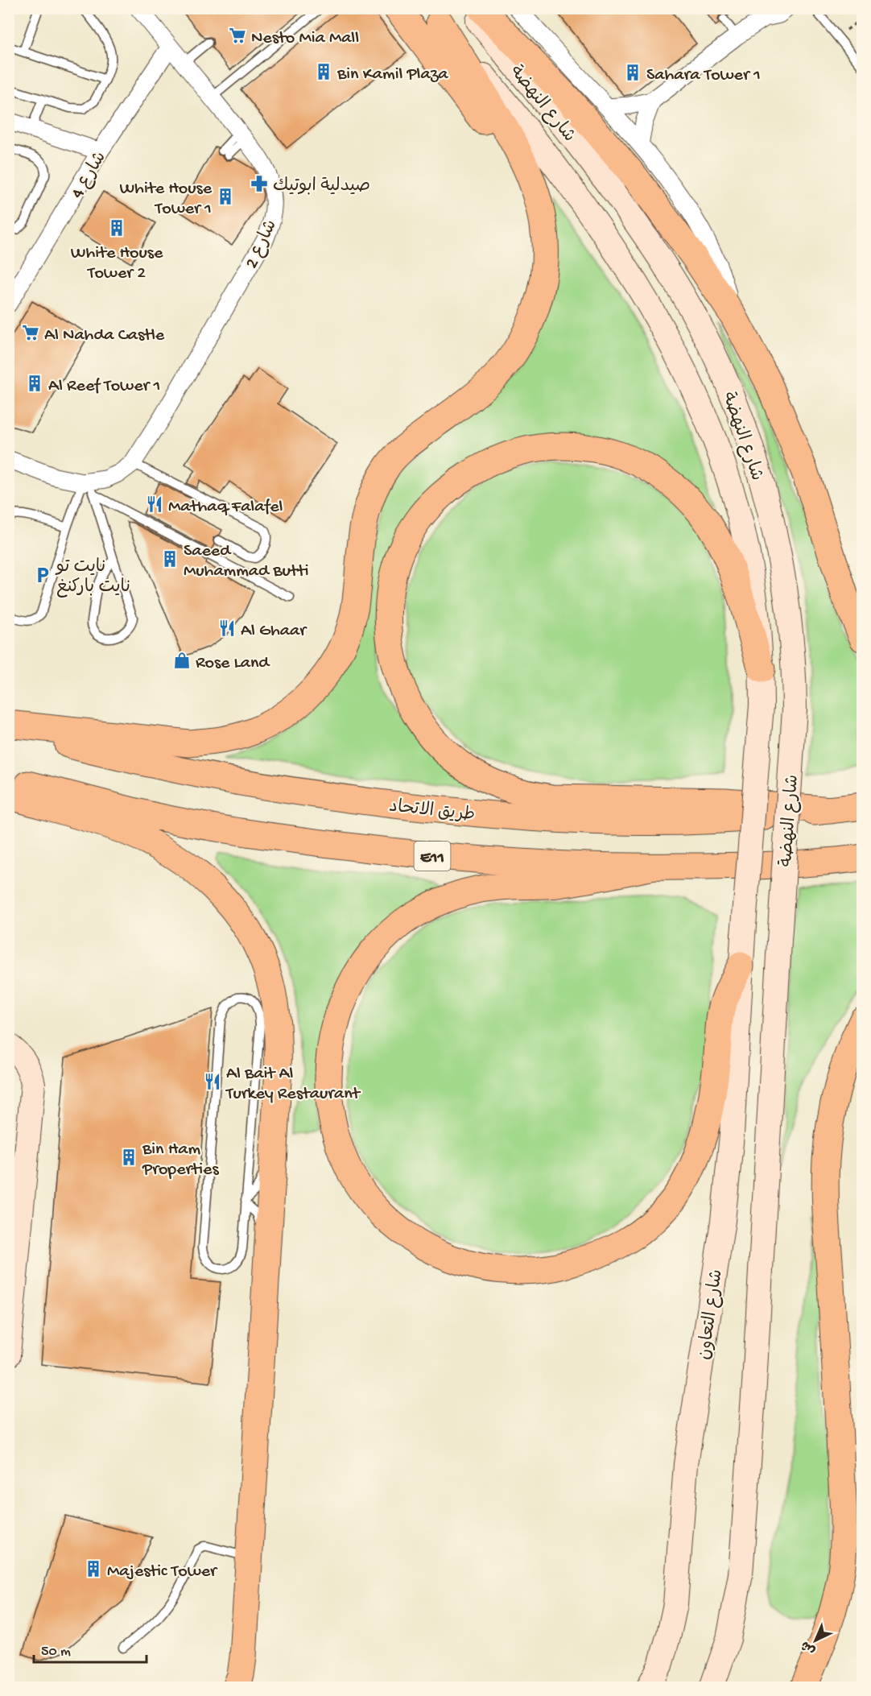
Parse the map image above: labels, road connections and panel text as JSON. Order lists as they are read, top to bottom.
{
  "streets": {
    "highway": ["طريق الاتحاد", "E11"],
    "main road": ["شارع النهضة", "شارع التعاون"],
    "street": ["شارع 4", "شارع 2"]
  },
  "crossings": [
    ["شارع النهضة", "شارع التعاون"],
    ["شارع 4", "شارع 2"]
  ],
  "places": {
    "supermarket": ["Nesto Mia Mall", "Al Nahda Castle"],
    "building": [
      "Bin Kamil Plaza",
      "Sahara Tower 1",
      "White House Tower 1",
      "White House Tower 2",
      "Al Reef Tower 1",
      "Saeed Muhammad Butti",
      "Bin Ham Properties",
      "Majestic Tower"
    ],
    "pharmacy": ["صيدلية ابوتيك"],
    "restaurant": ["Mathaq Falafel", "Al Ghaar", "Al Bait Al Turkey Restaurant"],
    "parking": ["نايت تو نايت باركنغ"],
    "shop": ["Rose Land"]
  },
  "scale_bar": "50 m",
  "north": "bottom left"
}
